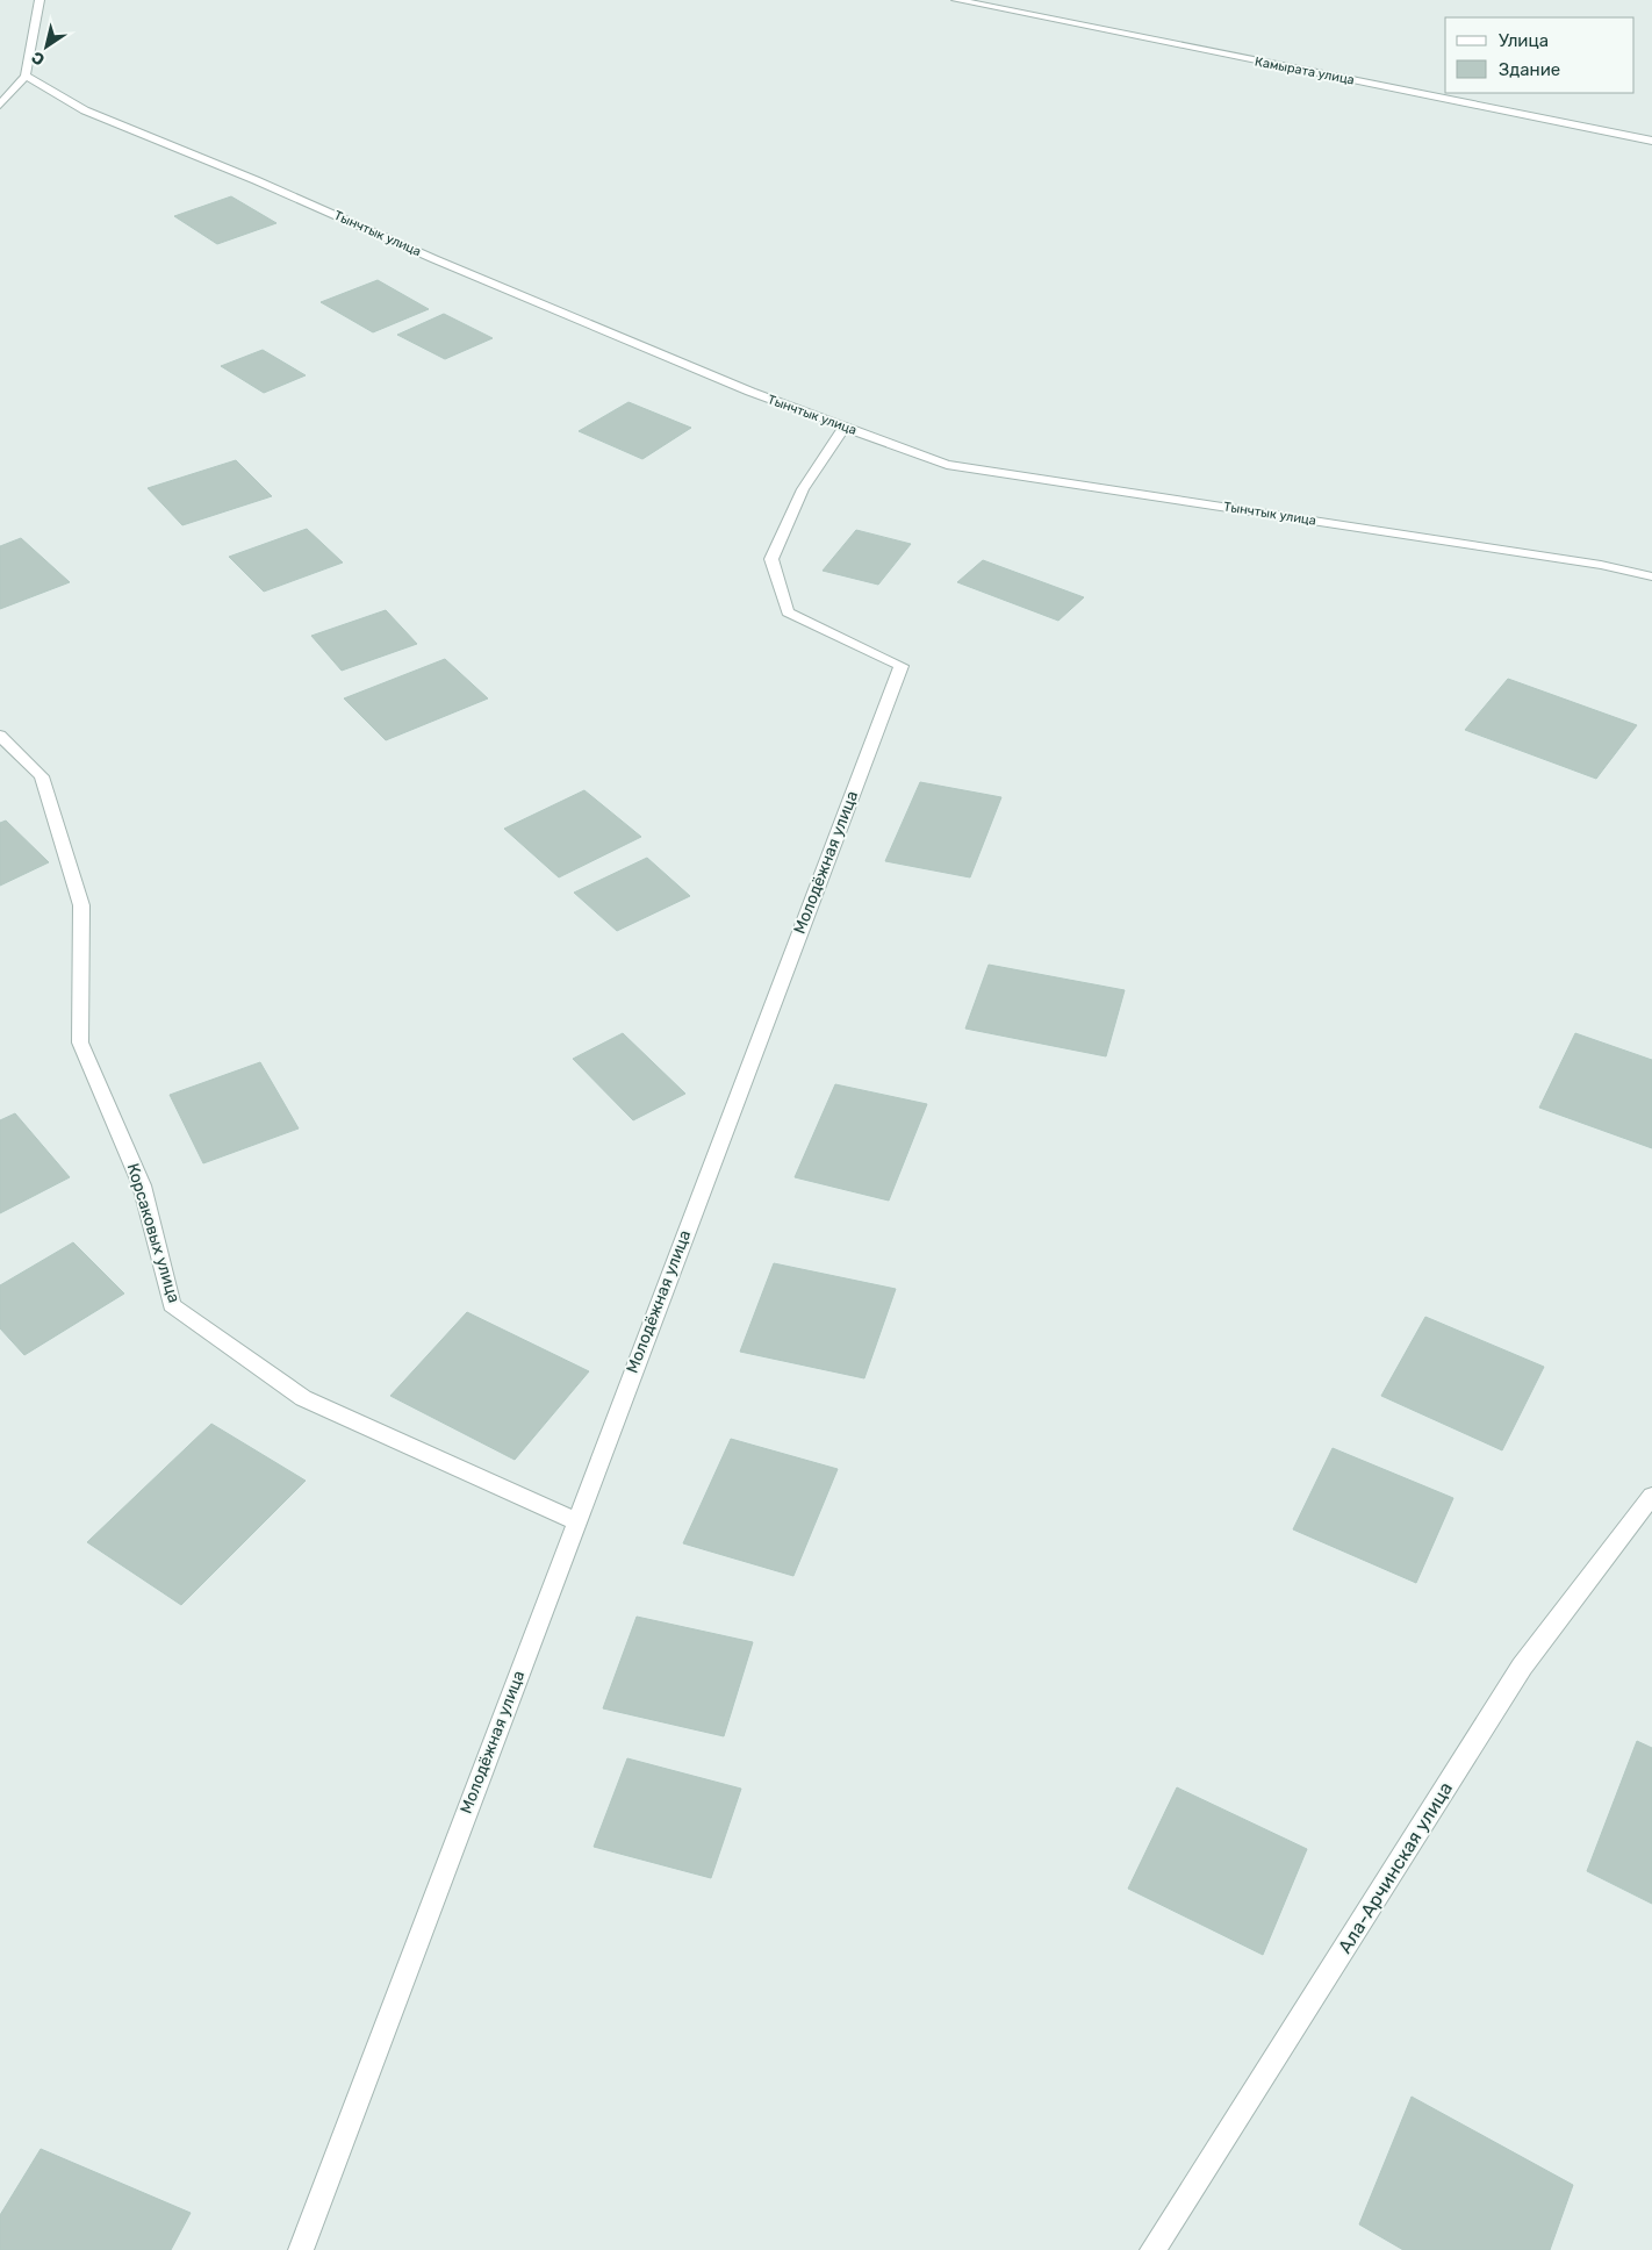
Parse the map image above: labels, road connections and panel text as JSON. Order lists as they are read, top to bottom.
{
  "streets": {
    "street": [
      "Камырата улица",
      "Тынчтык улица",
      "Молодёжная улица",
      "Корсаковых улица",
      "Ала-Арчинская улица"
    ]
  },
  "crossings": [
    ["Тынчтык улица", "Молодёжная улица"],
    ["Молодёжная улица", "Корсаковых улица"]
  ],
  "legend": ["Улица", "Здание"],
  "north": "bottom left"
}
